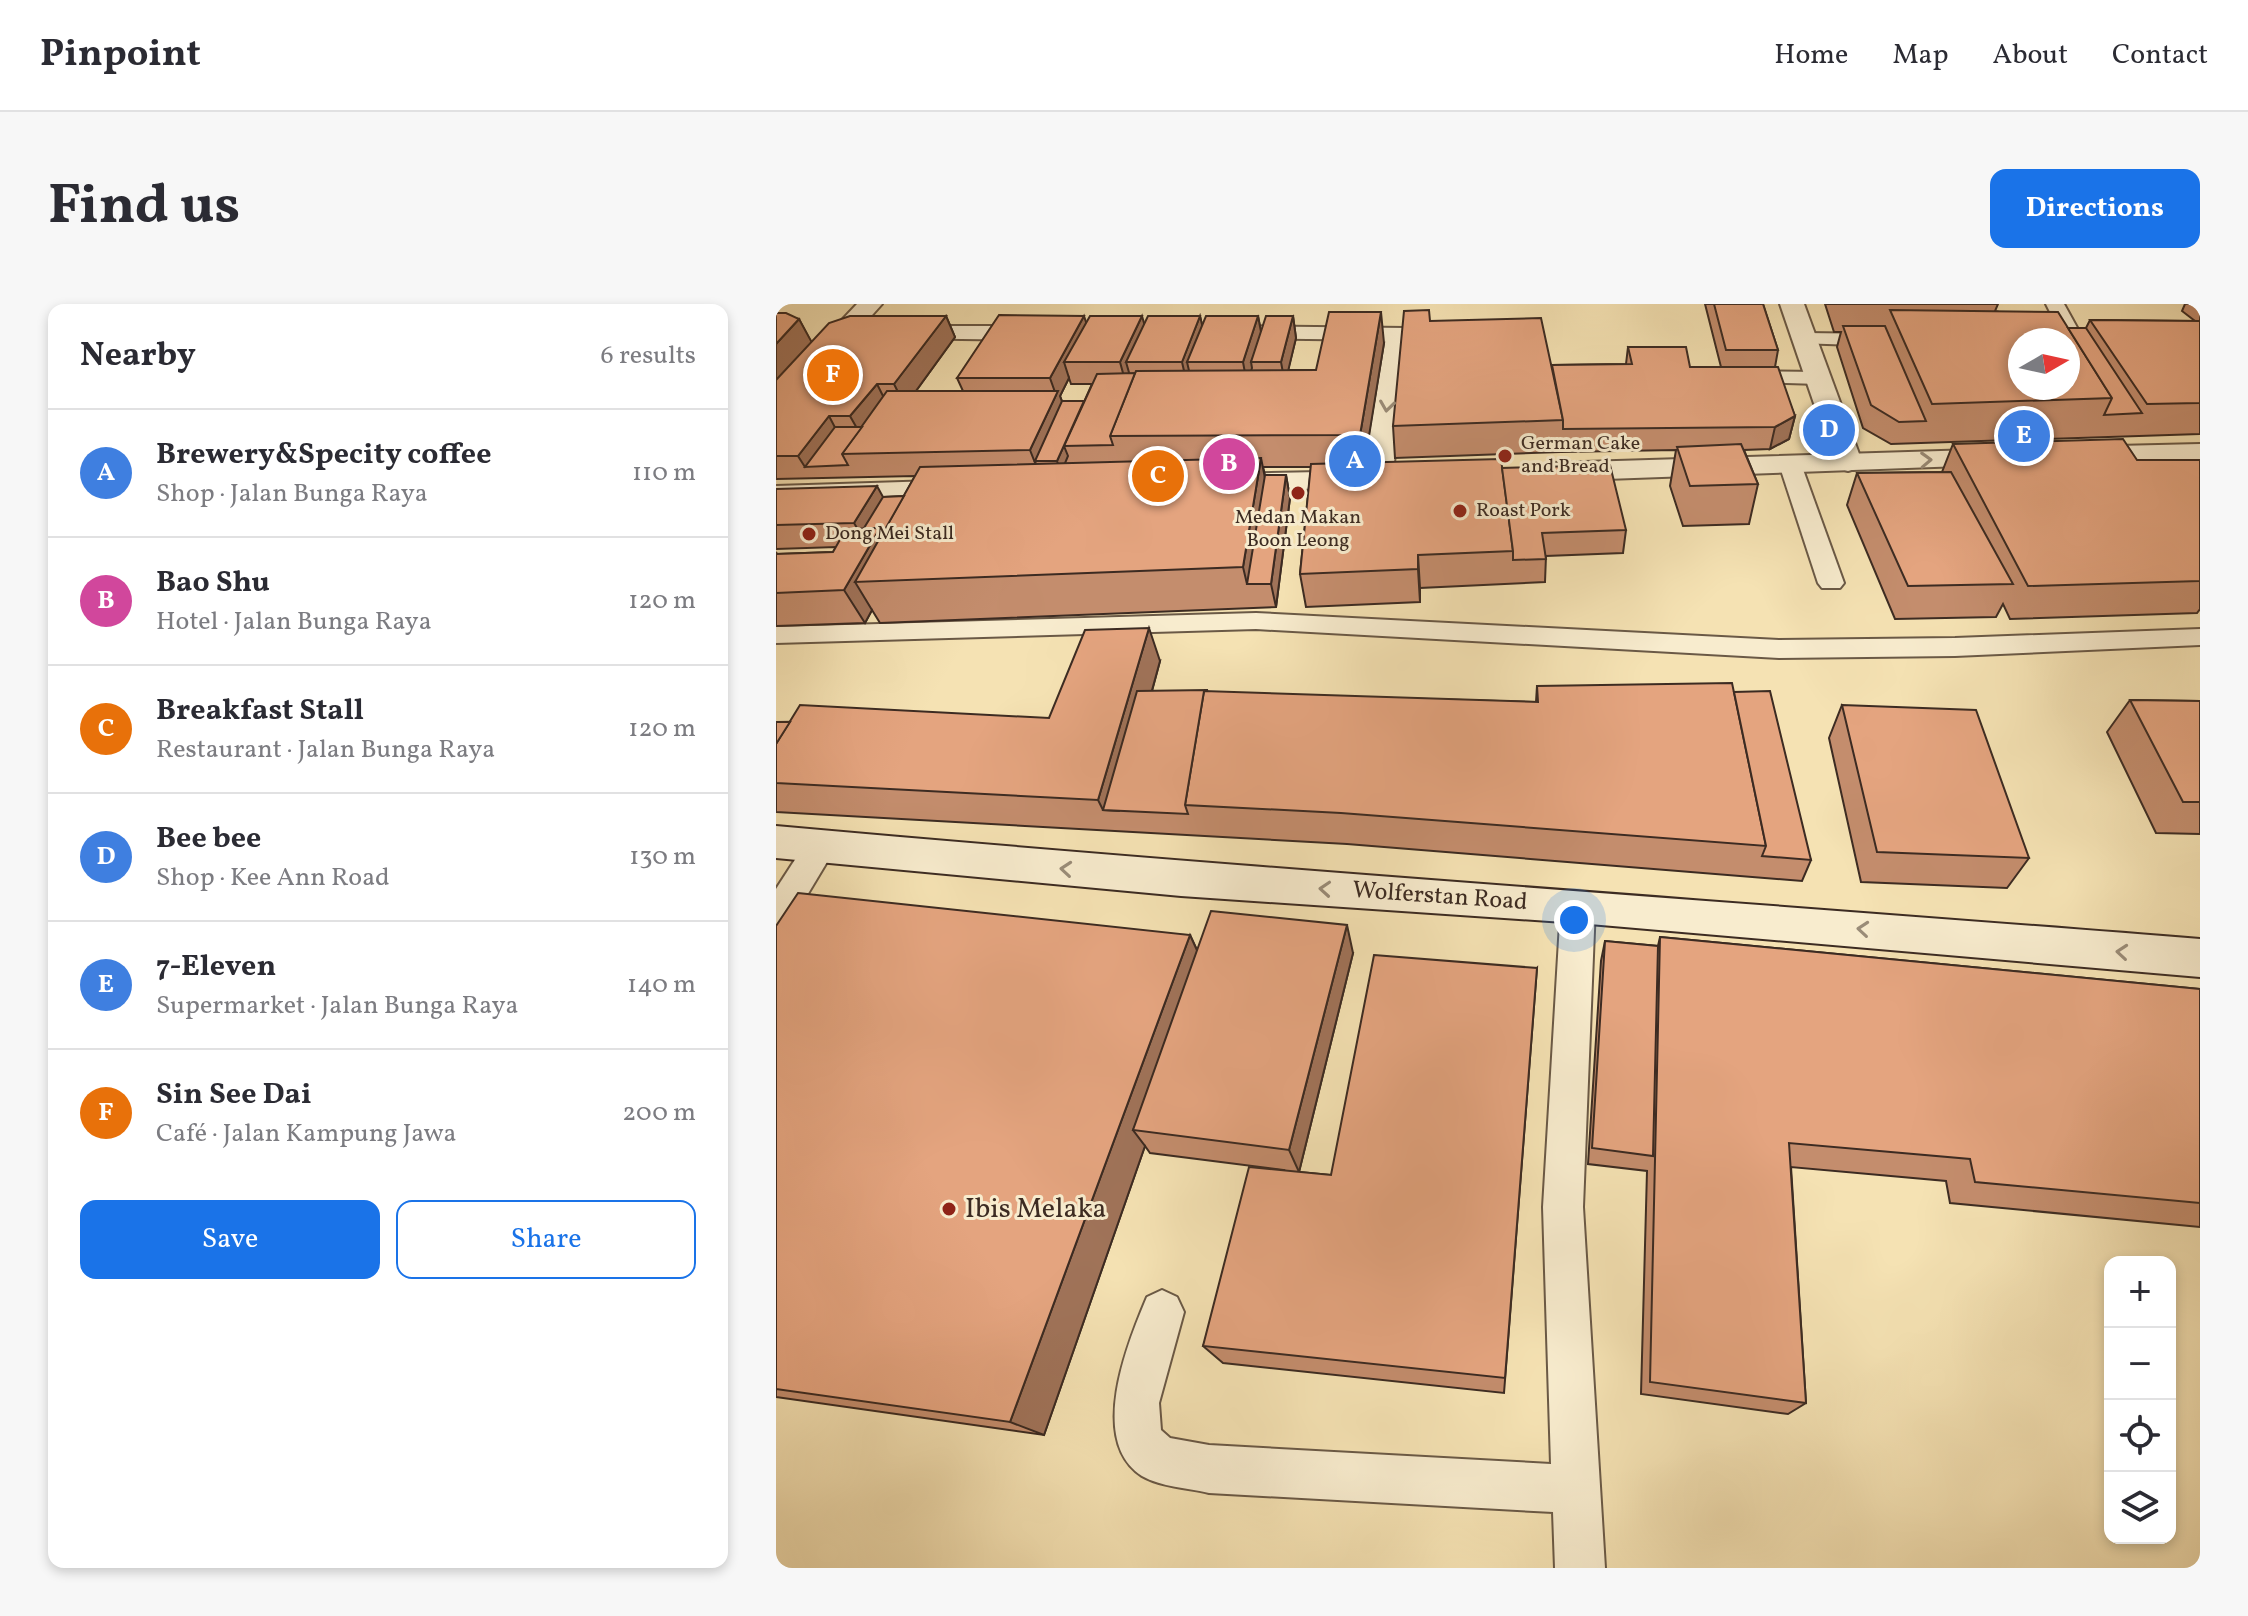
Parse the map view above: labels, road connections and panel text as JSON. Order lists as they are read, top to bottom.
{
  "streets": {
    "street": ["Wolferstan Road"]
  },
  "one_way": ["Wolferstan Road"],
  "places": [
    "German Cake and Bread",
    "Medan Makan Boon Leong",
    "Roast Pork",
    "Dong Mei Stall",
    "Ibis Melaka"
  ],
  "north": "right",
  "page": {
    "header": "Pinpoint",
    "nav": [
      "Home",
      "Map",
      "About",
      "Contact"
    ],
    "title": "Find us",
    "buttons": [
      "Directions",
      ["Save", "Share"]
    ],
    "heading": ["Nearby", "6 results"],
    "pins": [
      "F",
      "D",
      "E",
      "A",
      "B",
      "C"
    ],
    "list": [
      {
        "mark": "A",
        "name": "Brewery&Specity coffee",
        "note": "Shop · Jalan Bunga Raya",
        "value": "110 m"
      },
      {
        "mark": "B",
        "name": "Bao Shu",
        "note": "Hotel · Jalan Bunga Raya",
        "value": "120 m"
      },
      {
        "mark": "C",
        "name": "Breakfast Stall",
        "note": "Restaurant · Jalan Bunga Raya",
        "value": "120 m"
      },
      {
        "mark": "D",
        "name": "Bee bee",
        "note": "Shop · Kee Ann Road",
        "value": "130 m"
      },
      {
        "mark": "E",
        "name": "7-Eleven",
        "note": "Supermarket · Jalan Bunga Raya",
        "value": "140 m"
      },
      {
        "mark": "F",
        "name": "Sin See Dai",
        "note": "Café · Jalan Kampung Jawa",
        "value": "200 m"
      }
    ],
    "map_buttons": ["+", "−"]
  }
}
